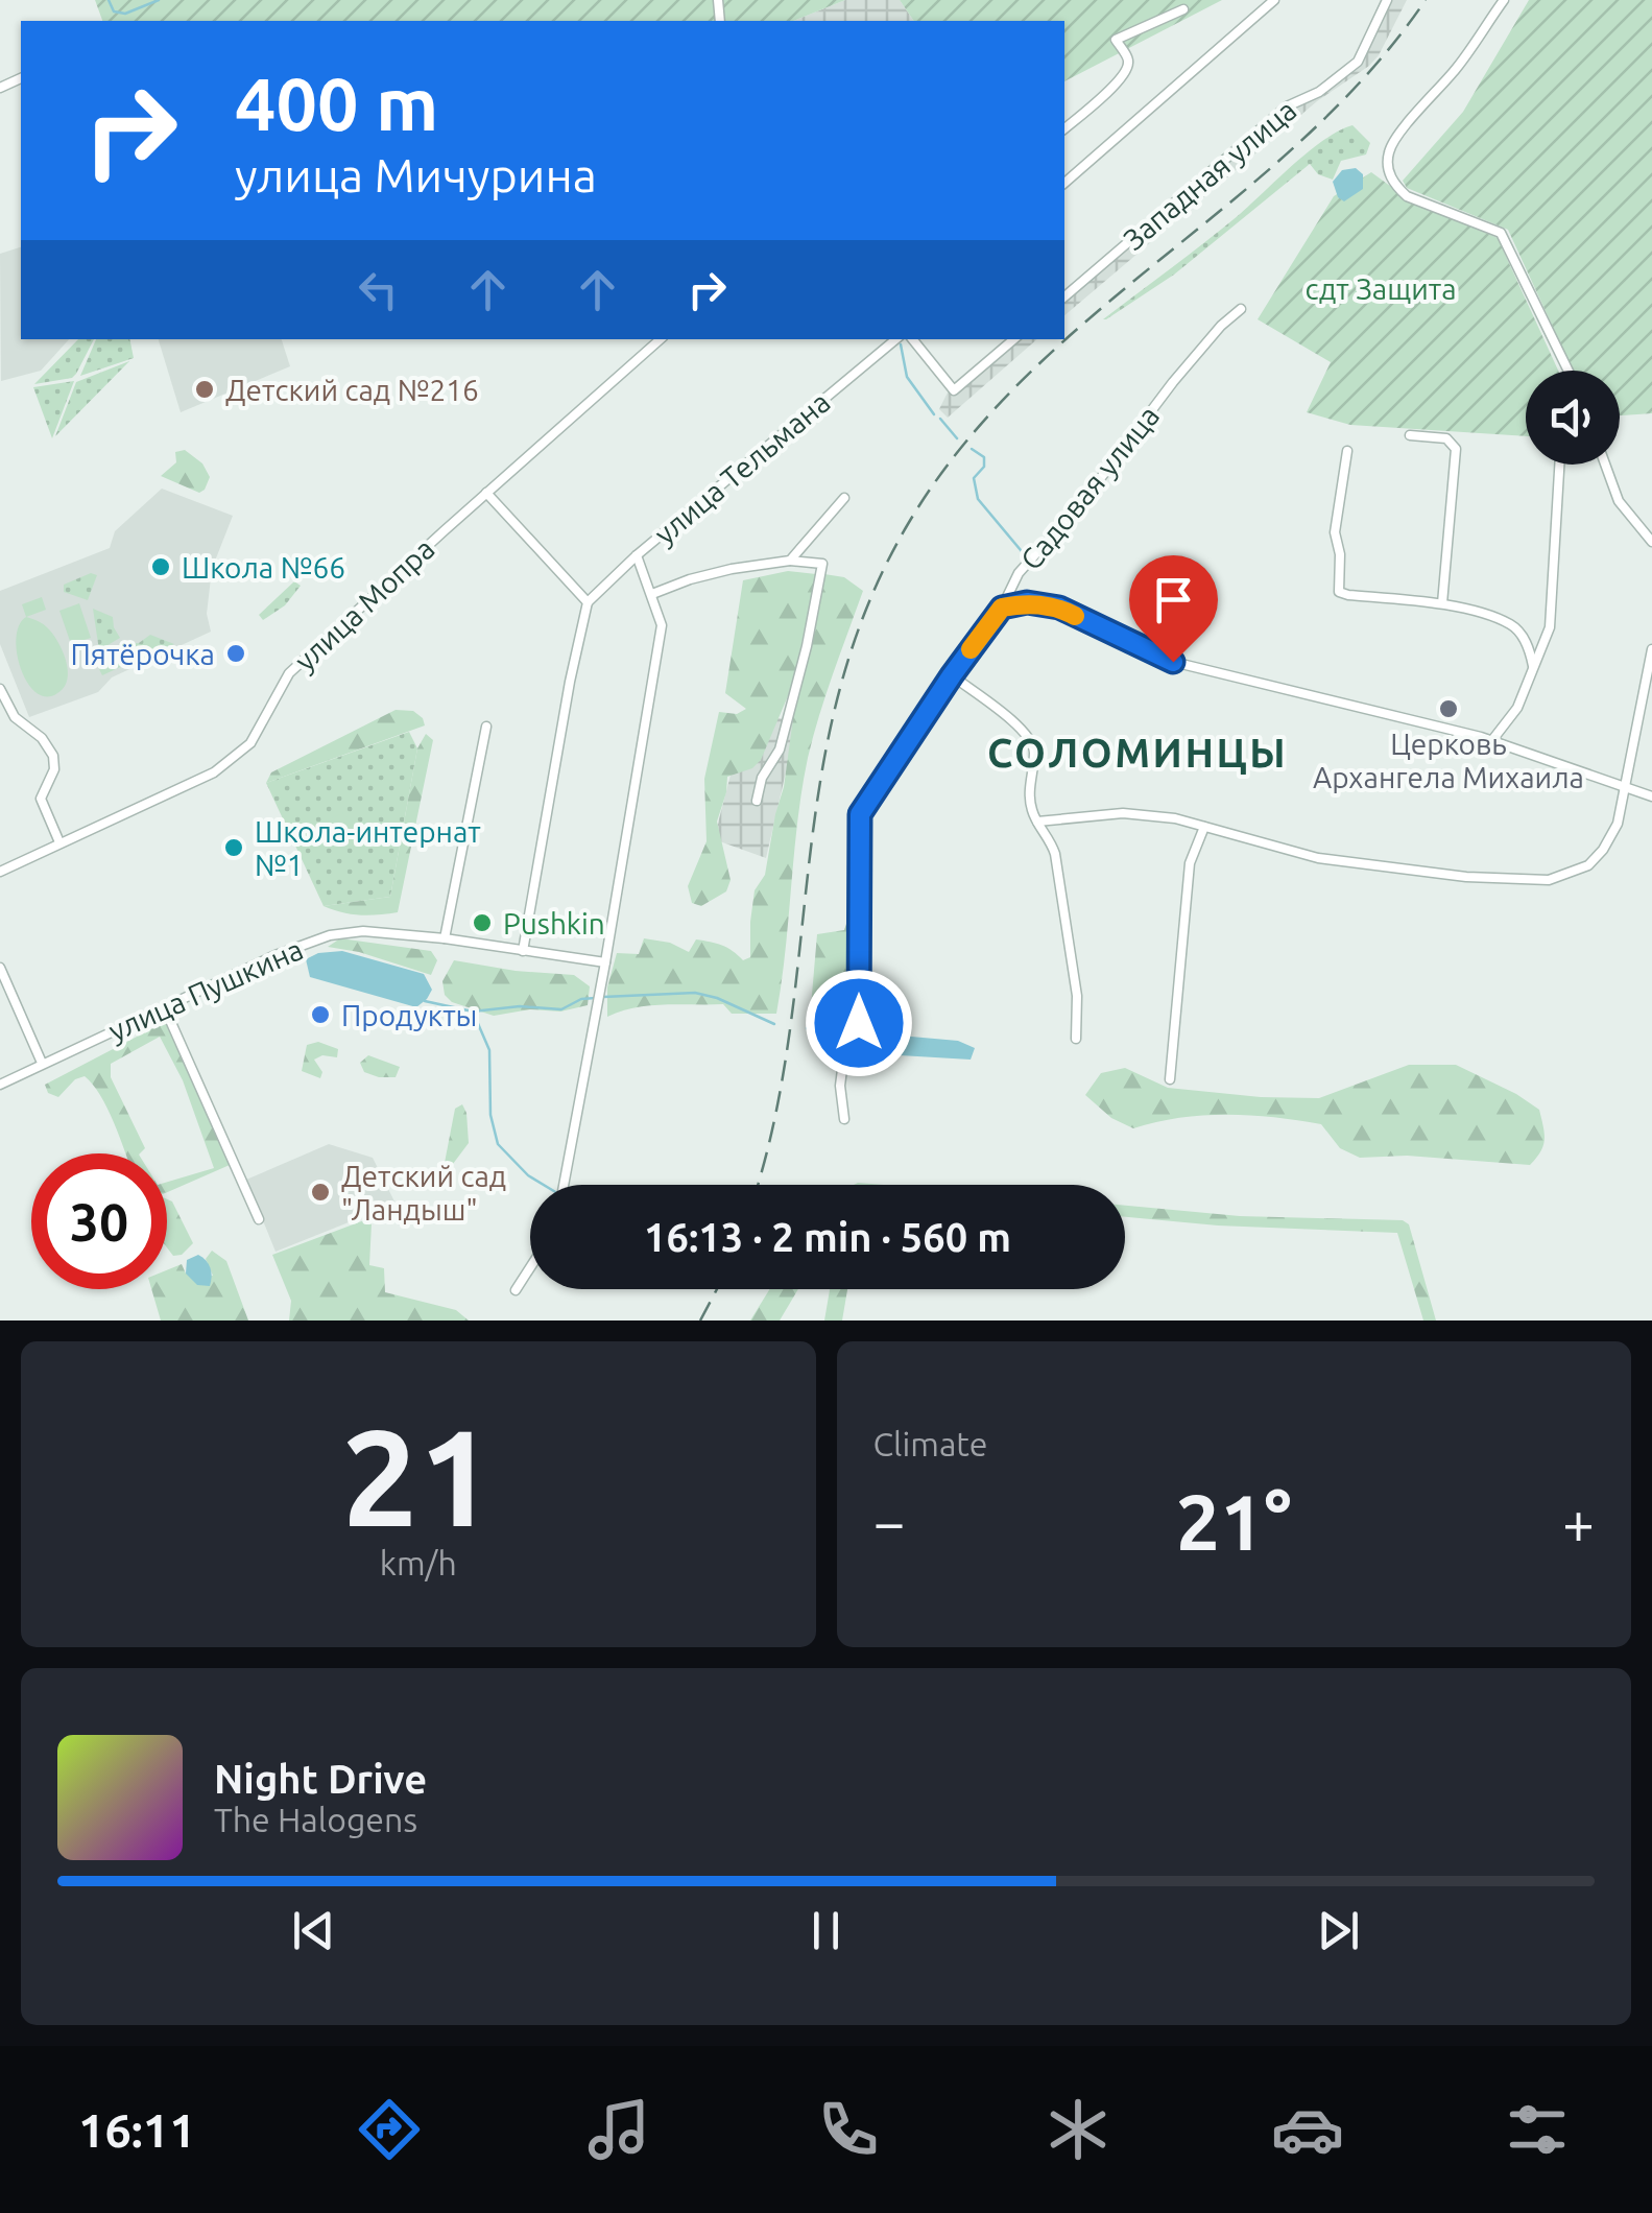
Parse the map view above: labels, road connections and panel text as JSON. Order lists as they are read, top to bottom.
{
  "streets": {
    "street": [
      "Западная улица",
      "улица Тельмана",
      "Садовая улица",
      "улица Мопра",
      "улица Пушкина"
    ]
  },
  "districts": ["СОЛОМИНЦЫ"],
  "parks": ["сдт Защита"],
  "places": [
    "Детский сад №216",
    "Школа №66",
    "Пятёрочка",
    "Церковь Архангела Михаила",
    "Школа-интернат №1",
    "Pushkin",
    "Продукты",
    "Детский сад \"Ландыш\""
  ],
  "page": {
    "turn": ["400 m", "улица Мичурина"],
    "limit": "30",
    "trip": "16:13 · 2 min · 560 m",
    "tile": [
      ["21", "km/h"],
      "Climate"
    ],
    "heat": ["−", "21°", "+"],
    "song": ["Night Drive", "The Halogens"],
    "tabs": "16:11"
  }
}
